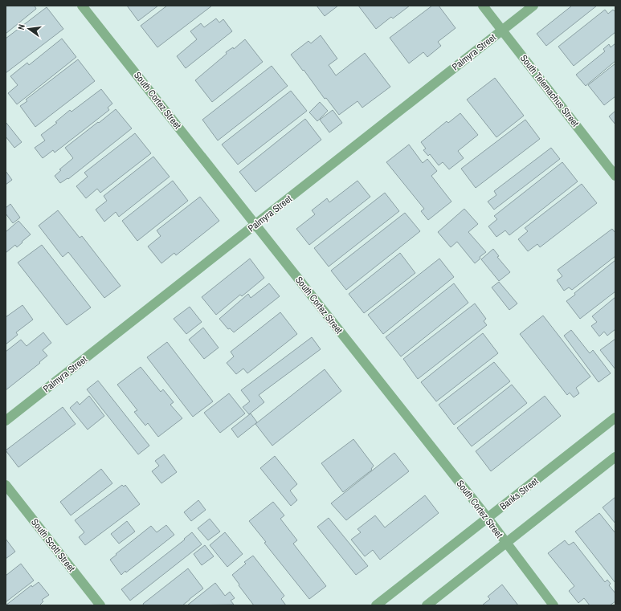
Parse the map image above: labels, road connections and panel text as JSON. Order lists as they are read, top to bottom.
{
  "streets": {
    "street": [
      "Palmyra Street",
      "South Telemachus Street",
      "South Cortez Street",
      "Banks Street",
      "South Scott Street"
    ]
  },
  "crossings": [
    ["Palmyra Street", "South Telemachus Street"],
    ["Palmyra Street", "South Cortez Street"],
    ["South Cortez Street", "Banks Street"]
  ],
  "north": "left"
}
